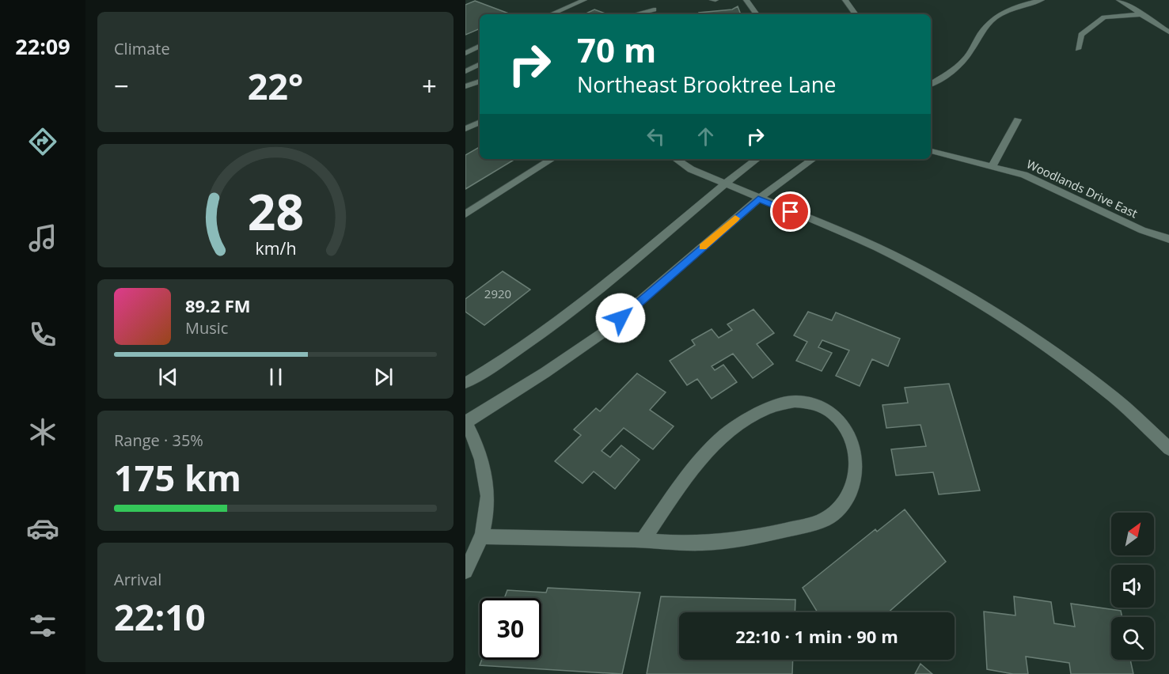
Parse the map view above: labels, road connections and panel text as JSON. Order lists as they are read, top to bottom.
{
  "streets": {
    "street": ["Woodlands Drive East"]
  },
  "house_numbers": ["2920"],
  "north": "top right",
  "page": {
    "tabs": "22:09",
    "tile": [
      "Climate",
      ["Range · 35%", "175 km"],
      ["Arrival", "22:10"]
    ],
    "turn": ["70 m", "Northeast Brooktree Lane"],
    "heat": ["−", "22°", "+"],
    "song": ["89.2 FM", "Music"],
    "limit": "30",
    "trip": "22:10 · 1 min · 90 m",
    "gauge": ["28", "km/h"]
  }
}
